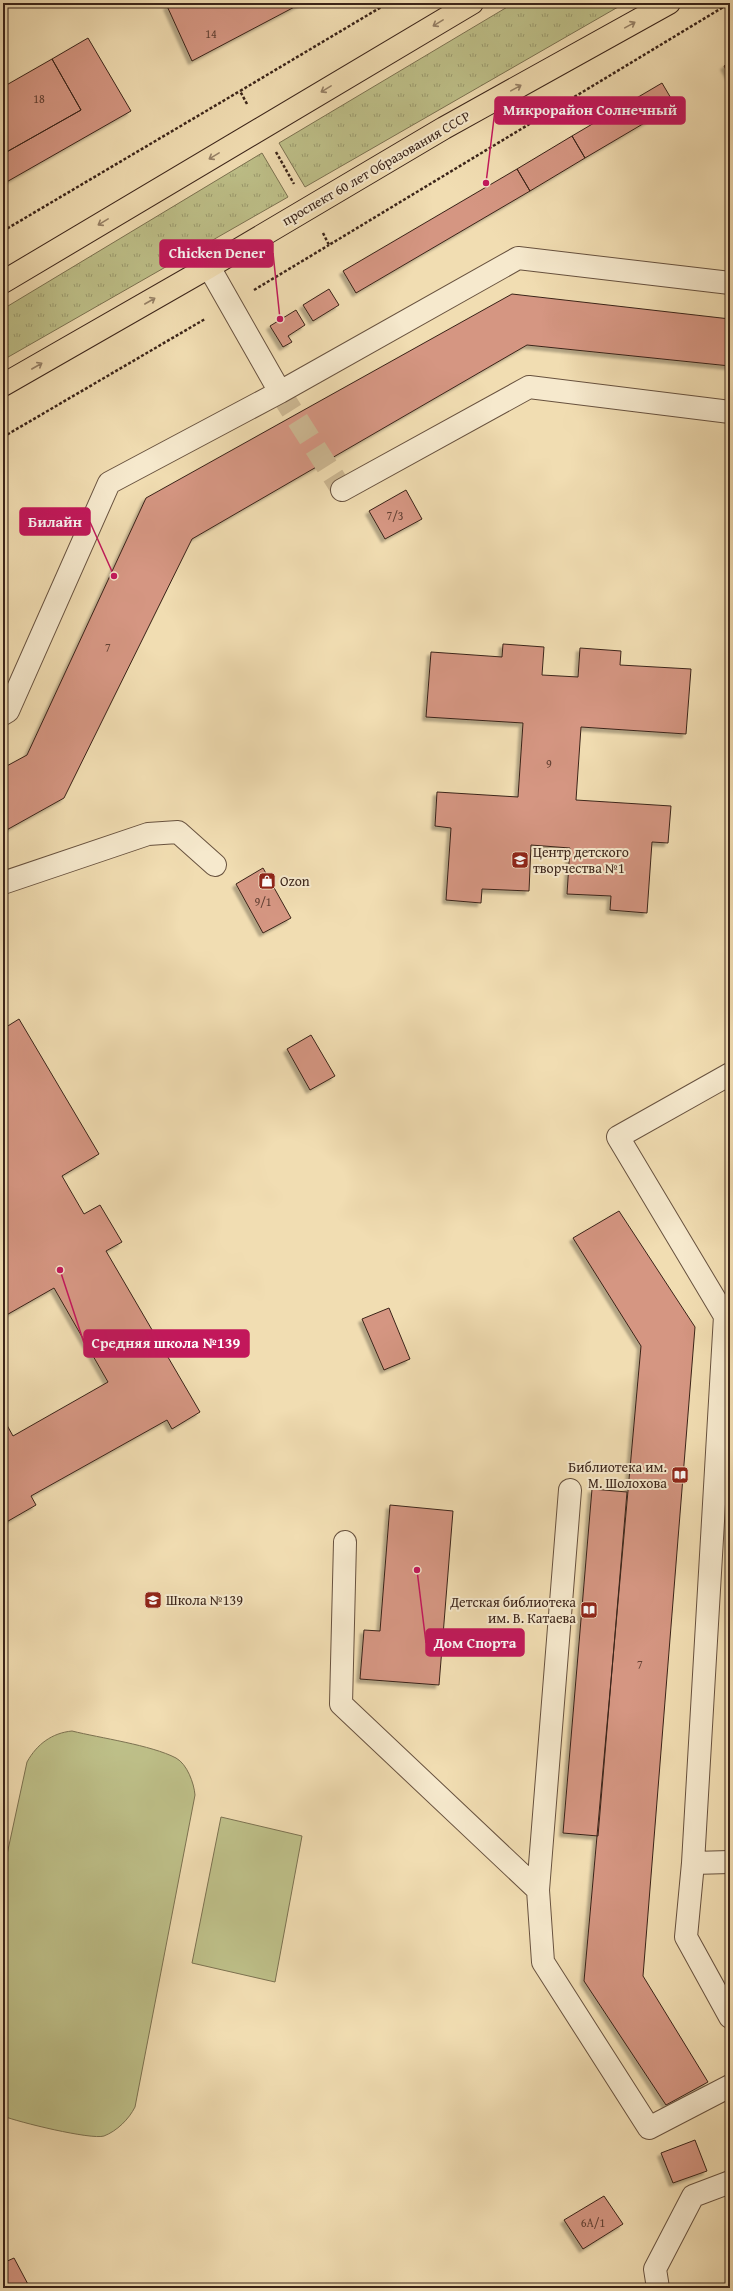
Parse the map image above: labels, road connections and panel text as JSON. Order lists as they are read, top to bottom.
{
  "streets": {
    "main road": ["проспект 60 лет Образования СССР"]
  },
  "places": {
    "other": [
      "Микрорайон Солнечный",
      "Chicken Dener",
      "Билайн",
      "Средняя школа №139",
      "Дом Спорта"
    ],
    "school or university": ["Центр детского творчества №1", "Школа №139"],
    "shop": ["Ozon"],
    "library": ["Библиотека им. М. Шолохова", "Детская библиотека им. В. Катаева"]
  },
  "house_numbers": [
    "14",
    "18",
    "7/3",
    "7",
    "9",
    "9/1",
    "7",
    "6А/1"
  ]
}
